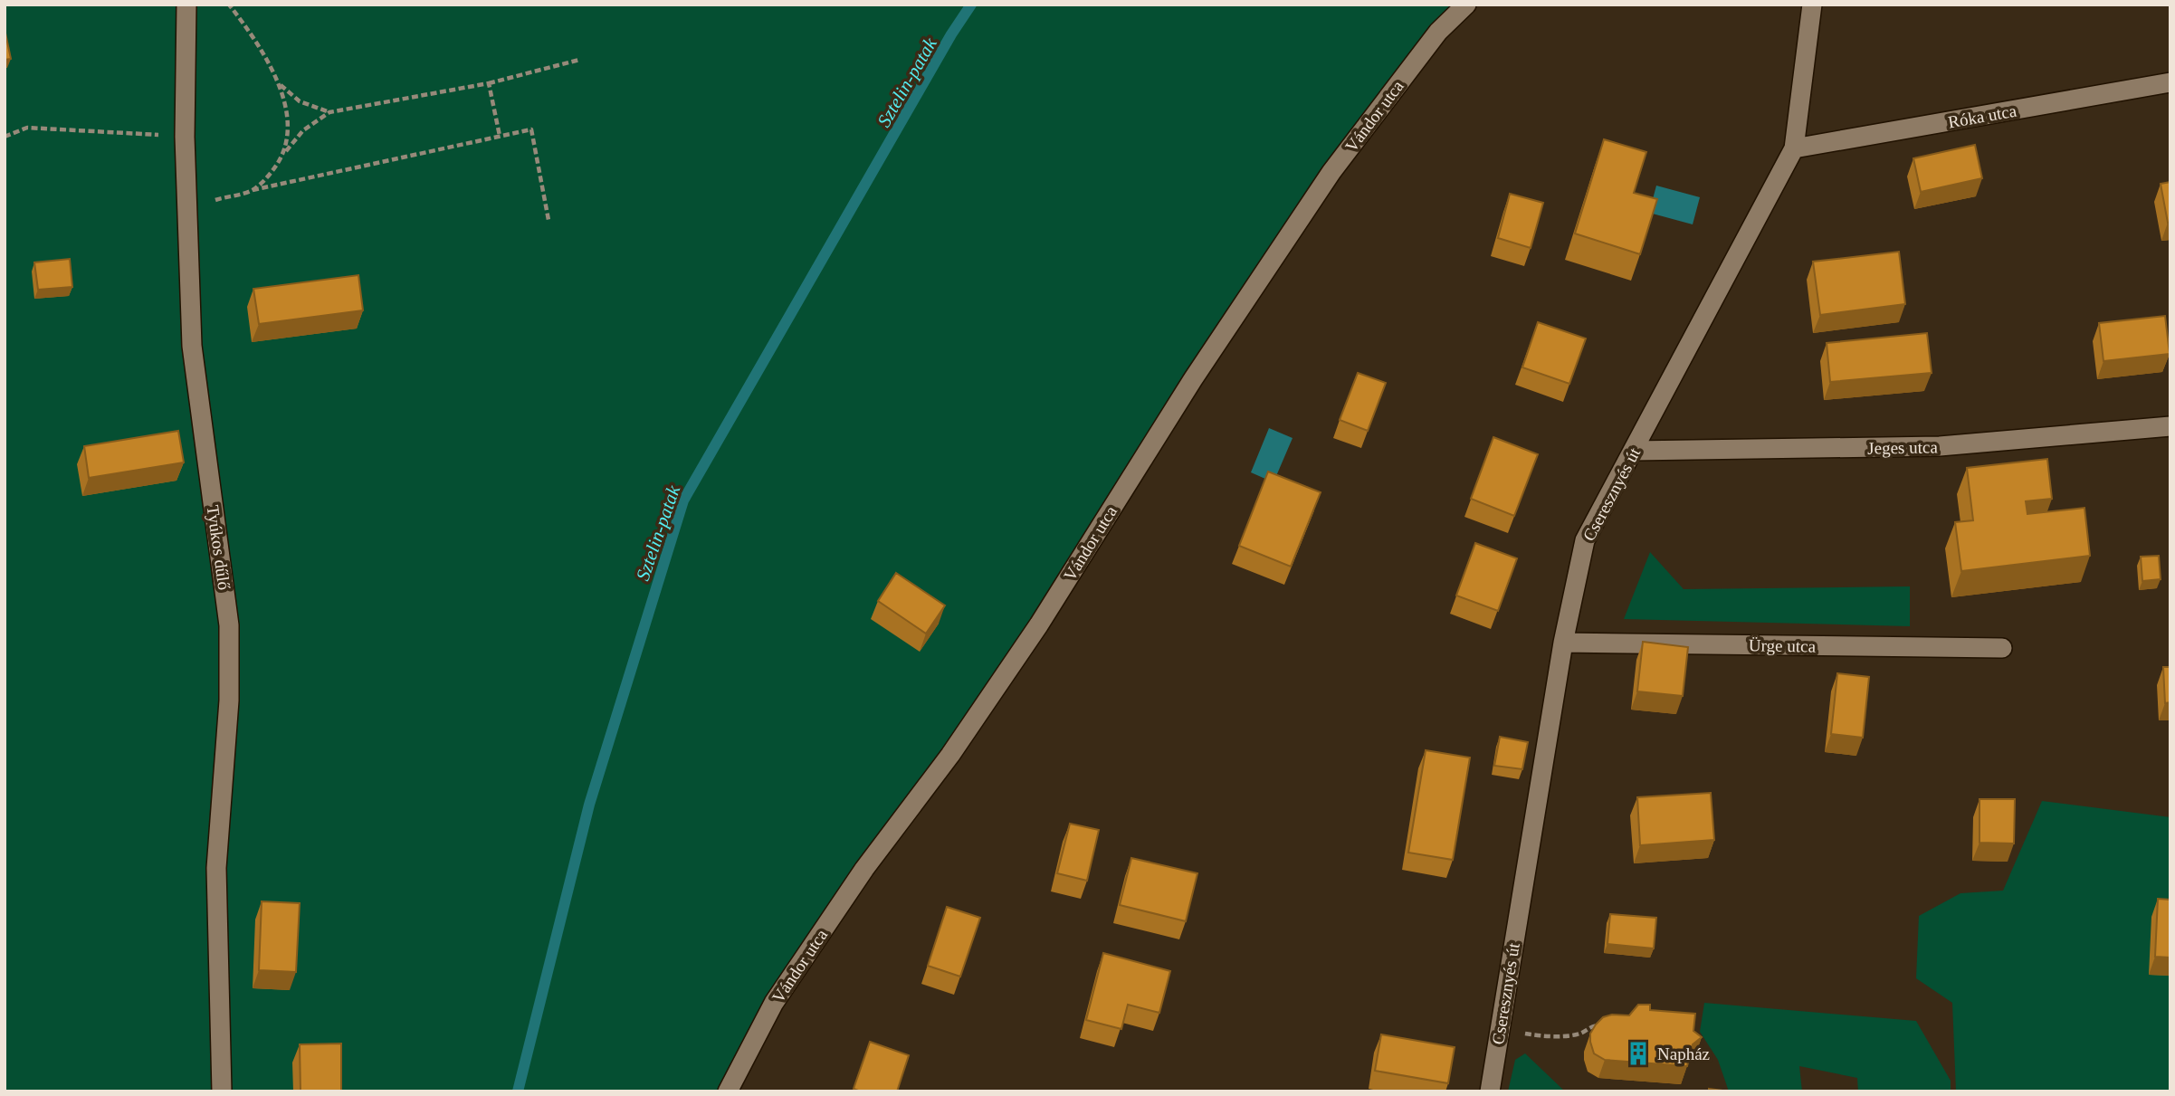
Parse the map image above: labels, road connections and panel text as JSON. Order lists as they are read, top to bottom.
{
  "streets": {
    "street": [
      "Vándor utca",
      "Róka utca",
      "Jeges utca",
      "Cseresznyés út",
      "Tyúkos dűlő",
      "Ürge utca"
    ]
  },
  "crossings": [
    ["Róka utca", "Cseresznyés út"],
    ["Jeges utca", "Cseresznyés út"],
    ["Cseresznyés út", "Ürge utca"]
  ],
  "water": ["Sztelin-patak"],
  "places": {
    "building": ["Napház"]
  }
}
